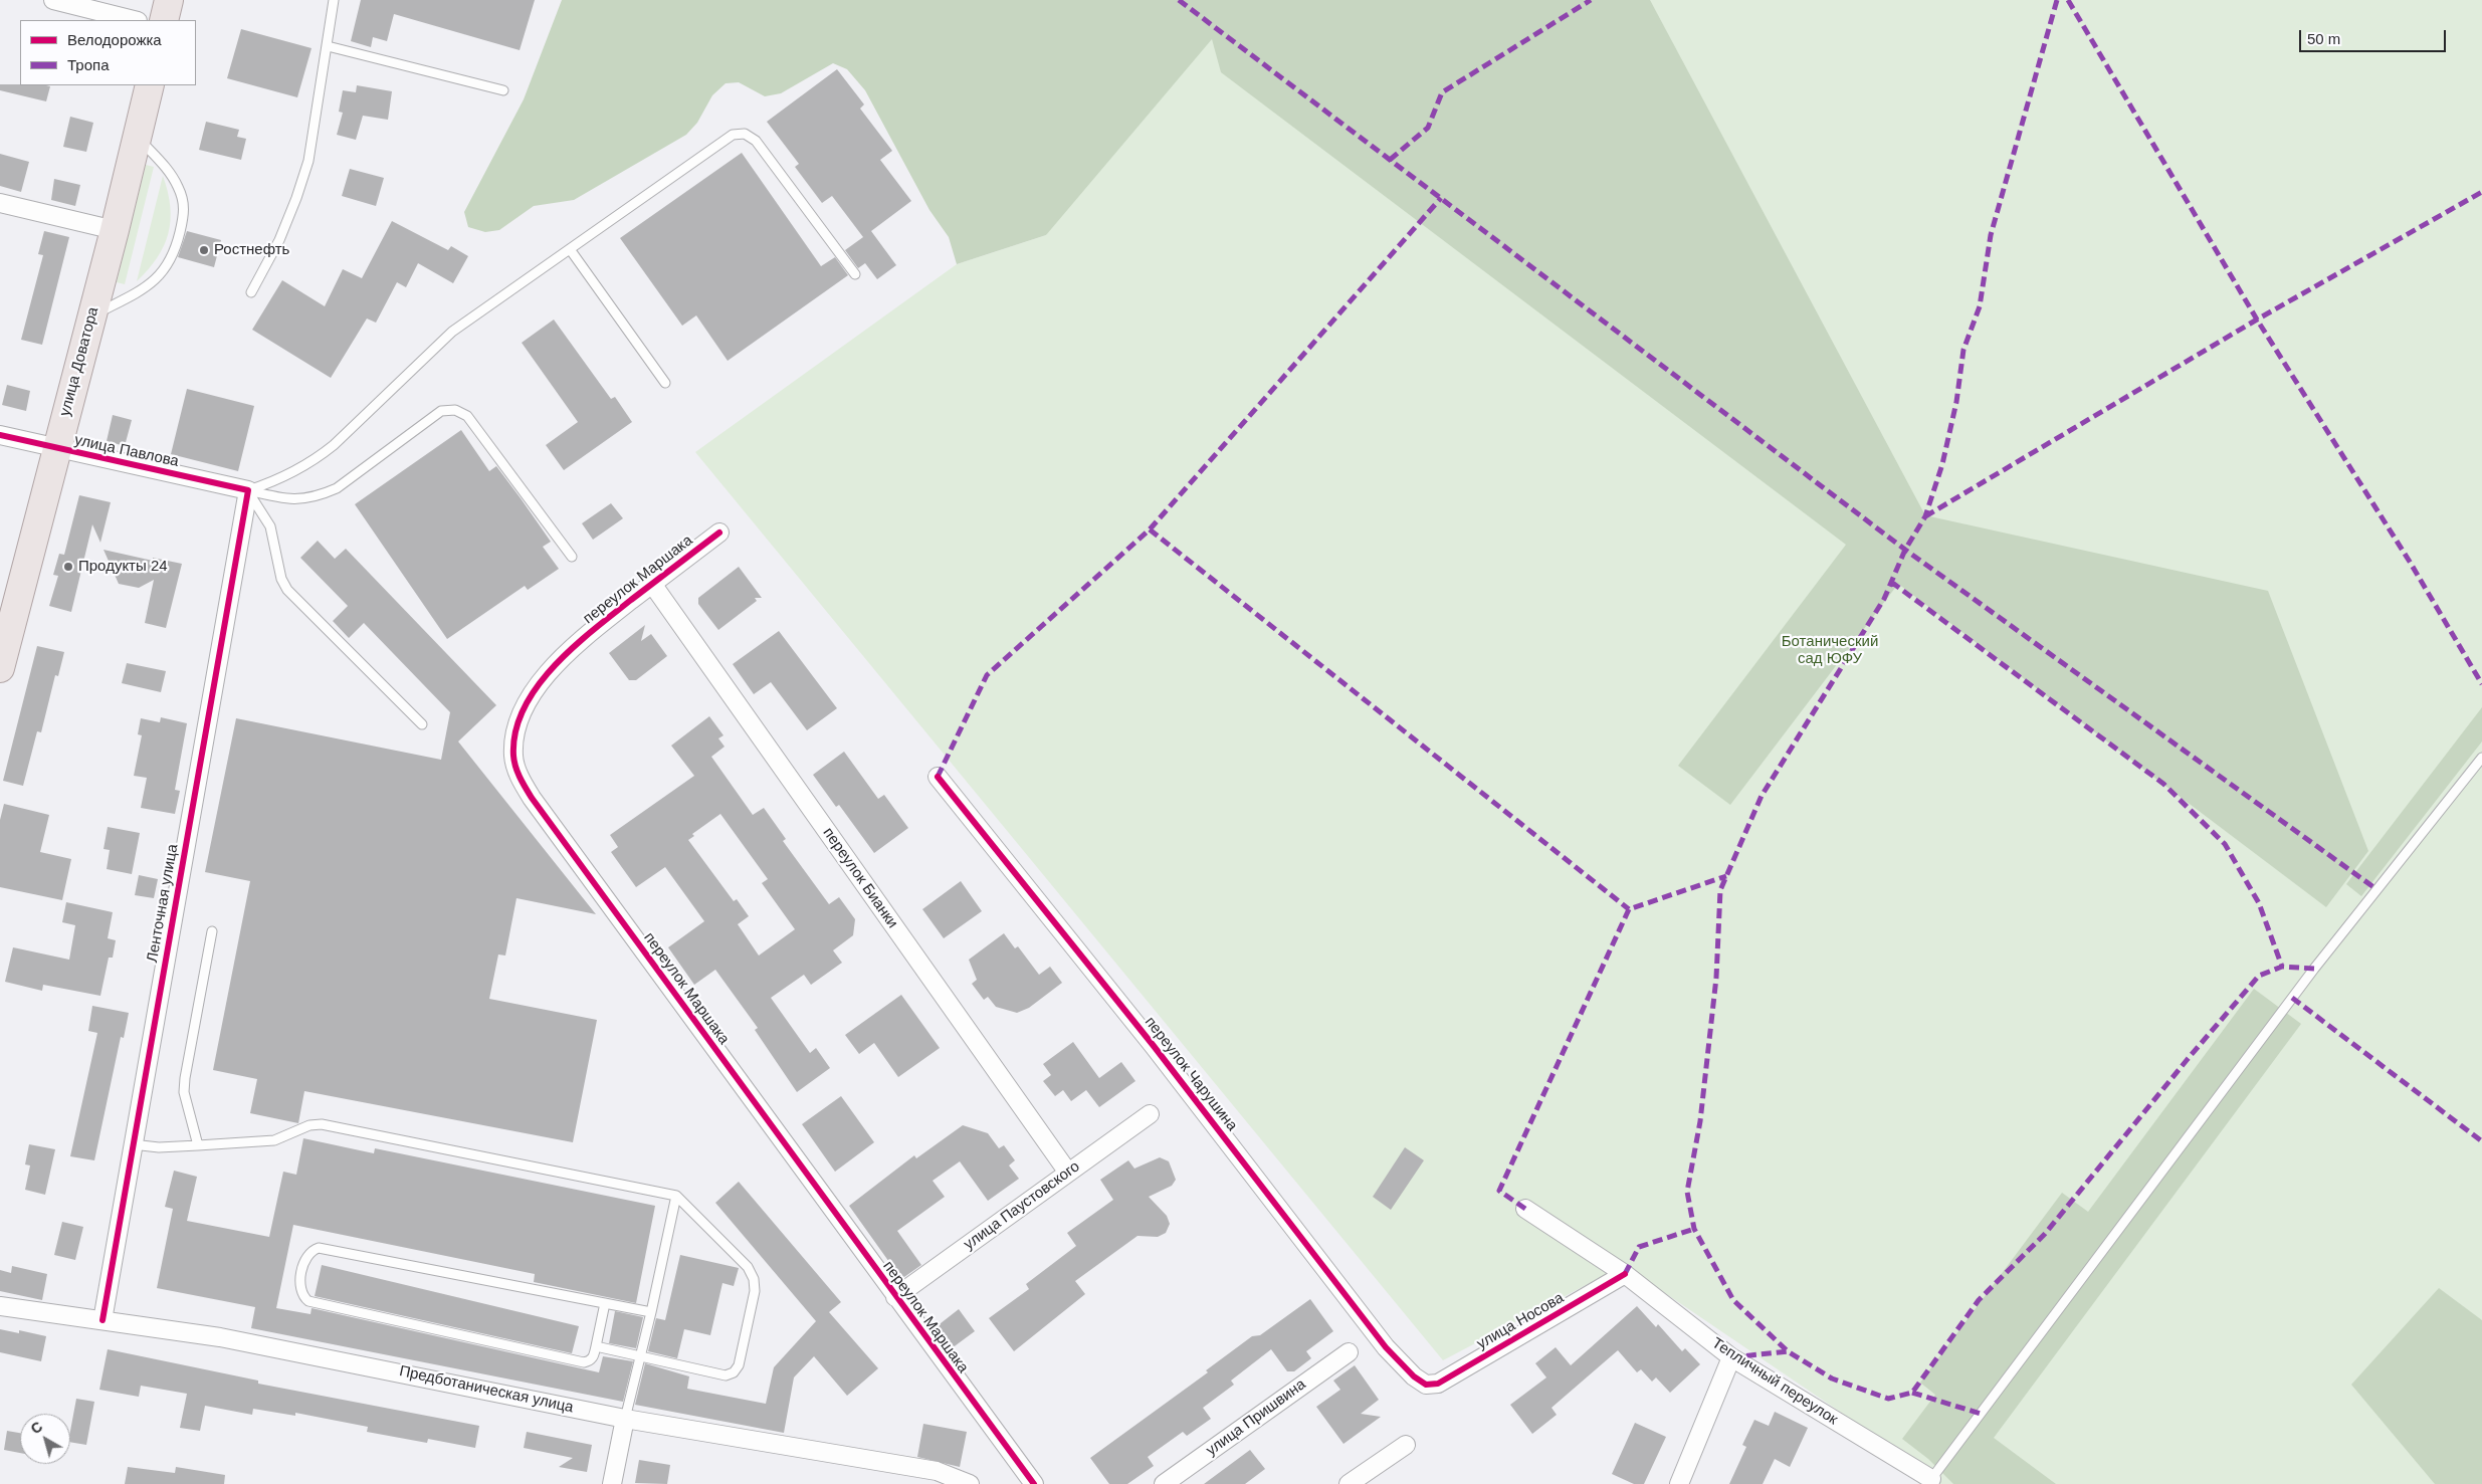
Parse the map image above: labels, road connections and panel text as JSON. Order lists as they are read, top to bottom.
{
  "streets": {
    "main road": ["улица Доватора"],
    "street": [
      "улица Павлова",
      "переулок Маршака",
      "переулок Бианки",
      "Ленточная улица",
      "переулок Чарушина",
      "улица Паустовского",
      "улица Носова",
      "Тепличный переулок",
      "Предботаническая улица",
      "улица Пришвина"
    ]
  },
  "crossings": [
    ["улица Доватора", "улица Павлова"],
    ["улица Павлова", "Ленточная улица"],
    ["переулок Маршака", "переулок Бианки"],
    ["переулок Маршака", "улица Паустовского"],
    ["переулок Бианки", "улица Паустовского"],
    ["Ленточная улица", "Предботаническая улица"],
    ["переулок Чарушина", "улица Носова"],
    ["улица Носова", "Тепличный переулок"]
  ],
  "parks": ["Ботанический сад ЮФУ"],
  "places": ["Ростнефть", "Продукты 24"],
  "legend": ["Велодорожка", "Тропа"],
  "scale_bar": "50 m",
  "north": "top left"
}
